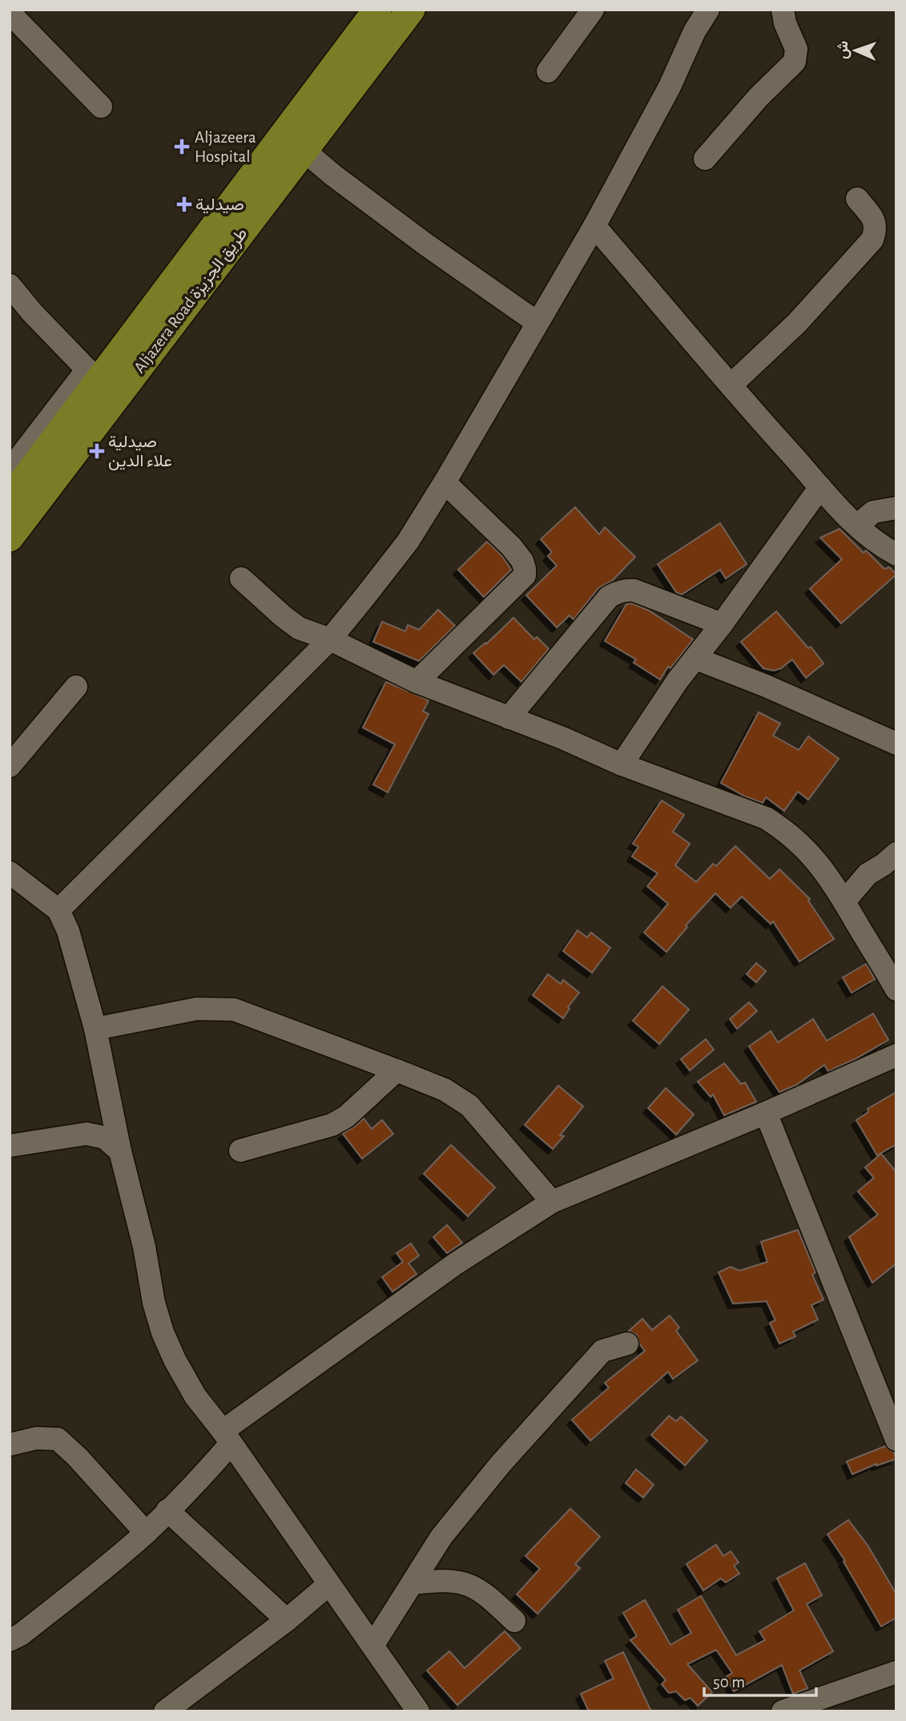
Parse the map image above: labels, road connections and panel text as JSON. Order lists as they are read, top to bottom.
{
  "streets": {
    "main road": ["Aljazera Road طريق الجزيزة"]
  },
  "places": {
    "health": ["Aljazeera Hospital", "صيدلية", "صيدلية علاء الدين"]
  },
  "scale_bar": "50 m",
  "north": "left"
}
